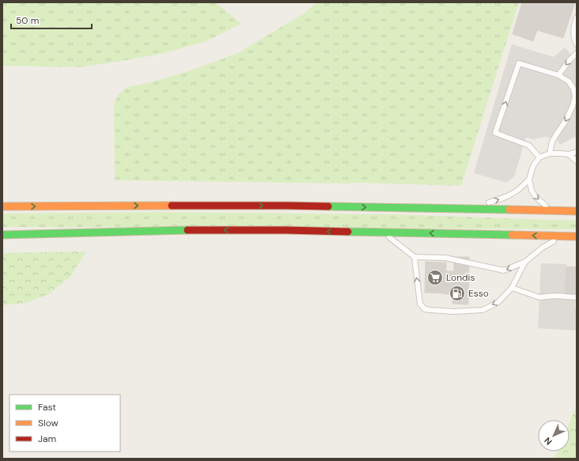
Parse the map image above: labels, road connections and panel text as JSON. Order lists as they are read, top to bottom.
{
  "places": {
    "supermarket": ["Londis"],
    "fuel station": ["Esso"]
  },
  "legend": ["Fast", "Slow", "Jam"],
  "scale_bar": "50 m",
  "north": "bottom left"
}
